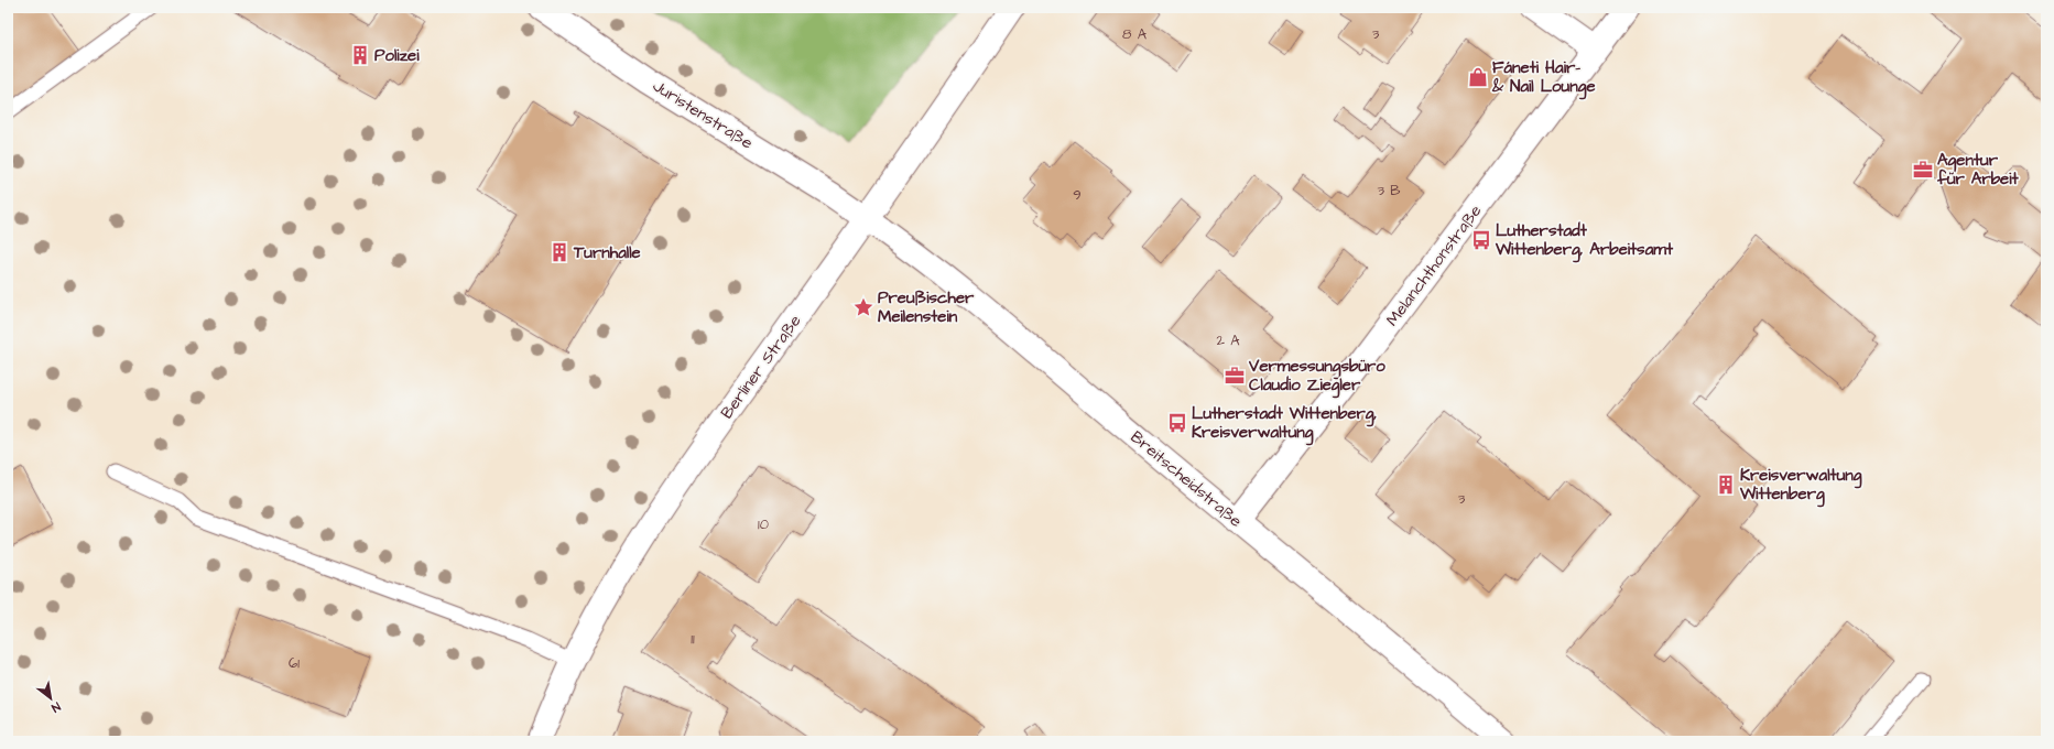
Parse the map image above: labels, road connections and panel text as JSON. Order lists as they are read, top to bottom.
{
  "streets": {
    "street": [
      "Juristenstraße",
      "Melanchthonstraße",
      "Berliner Straße",
      "Breitscheidstraße"
    ]
  },
  "crossings": [
    ["Juristenstraße", "Berliner Straße"],
    ["Juristenstraße", "Breitscheidstraße"],
    ["Melanchthonstraße", "Breitscheidstraße"],
    ["Berliner Straße", "Breitscheidstraße"]
  ],
  "places": {
    "building": ["Polizei", "Turnhalle", "Kreisverwaltung Wittenberg"],
    "shop": ["Fáneti Hair- & Nail Lounge"],
    "office": ["Agentur für Arbeit", "Vermessungsbüro Claudio Ziegler"],
    "bus stop": ["Lutherstadt Wittenberg, Arbeitsamt", "Lutherstadt Wittenberg, Kreisverwaltung"],
    "place": ["Preußischer Meilenstein"]
  },
  "house_numbers": [
    "8 A",
    "3",
    "3 B",
    "9",
    "2 A",
    "3",
    "10",
    "11",
    "61"
  ],
  "north": "bottom right"
}
